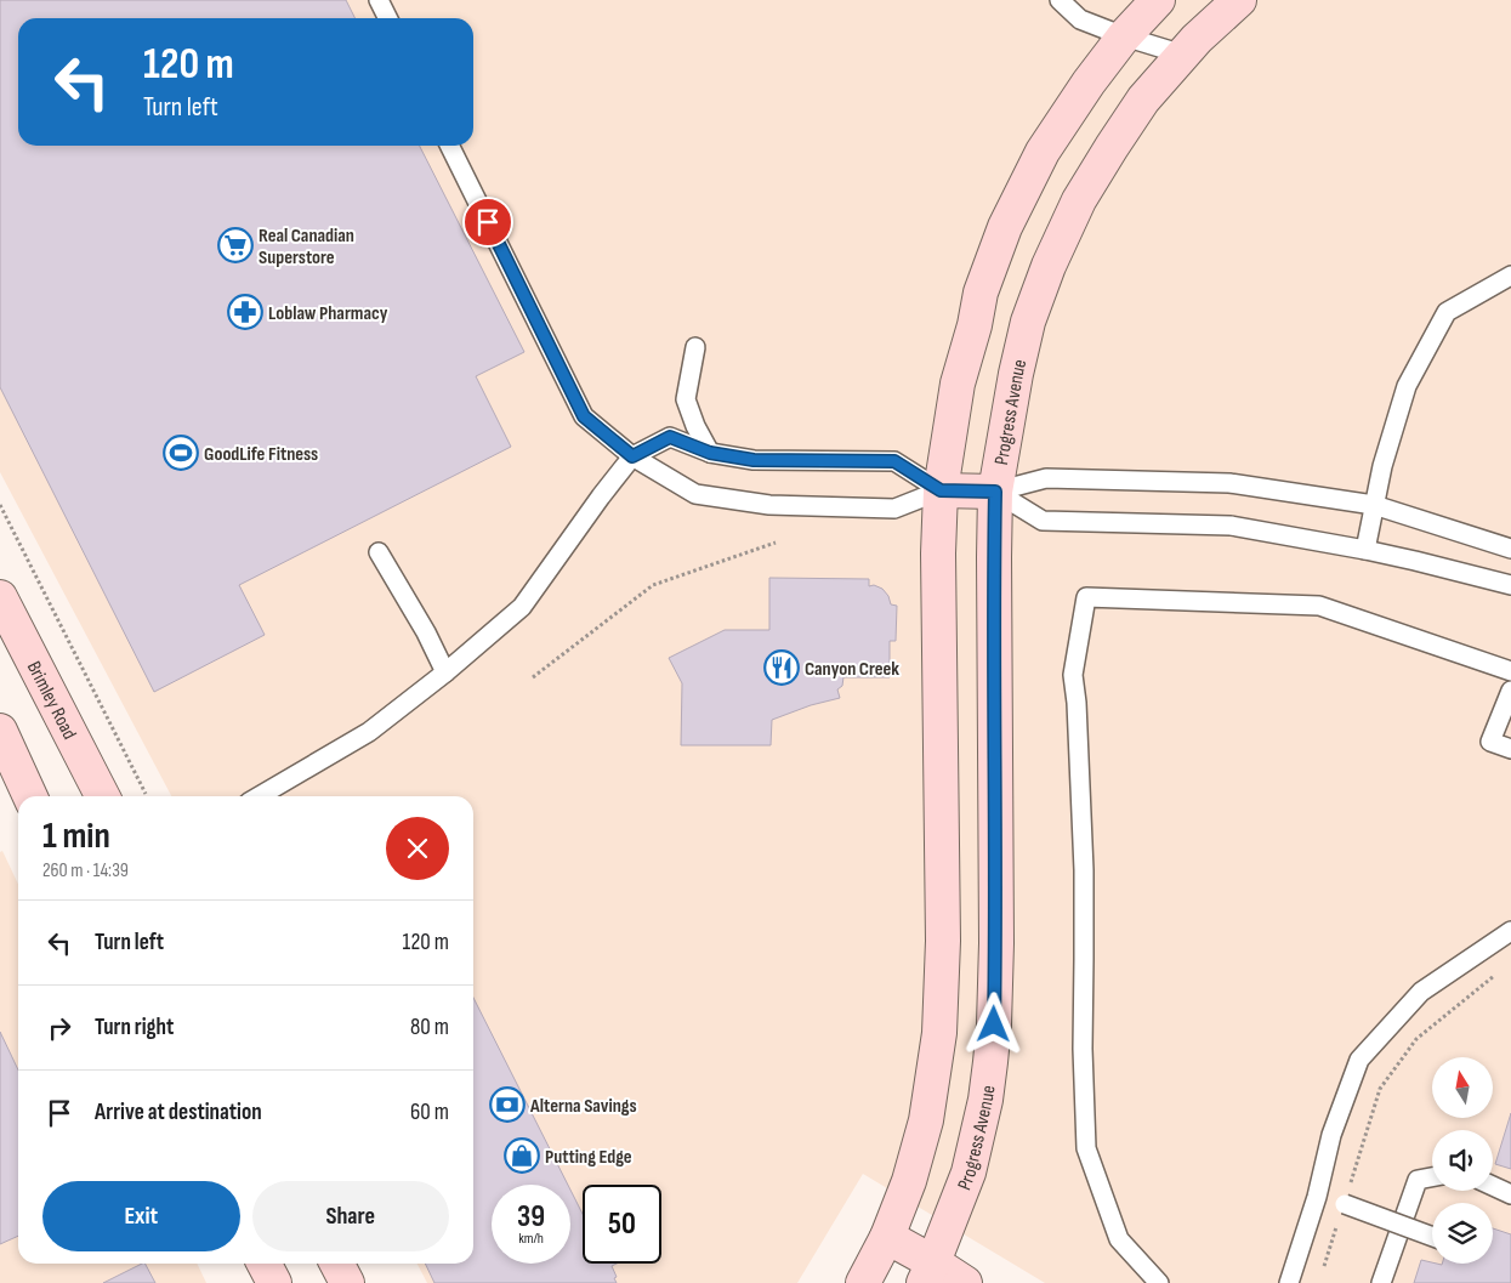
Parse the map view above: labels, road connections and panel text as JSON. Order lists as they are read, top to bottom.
{
  "streets": {
    "main road": ["Progress Avenue", "Brimley Road"]
  },
  "places": {
    "supermarket": ["Real Canadian Superstore"],
    "pharmacy": ["Loblaw Pharmacy"],
    "sports": ["GoodLife Fitness"],
    "restaurant": ["Canyon Creek"],
    "bank": ["Alterna Savings"],
    "shop": ["Putting Edge"]
  },
  "north": "top",
  "page": {
    "turn": ["120 m", "Turn left"],
    "heading": ["1 min", "260 m · 14:39"],
    "list": [
      {
        "name": "Turn left",
        "value": "120 m"
      },
      {
        "name": "Turn right",
        "value": "80 m"
      },
      {
        "name": "Arrive at destination",
        "value": "60 m"
      }
    ],
    "buttons": ["Exit", "Share"],
    "speed": "39 km/h",
    "limit": "50"
  }
}
